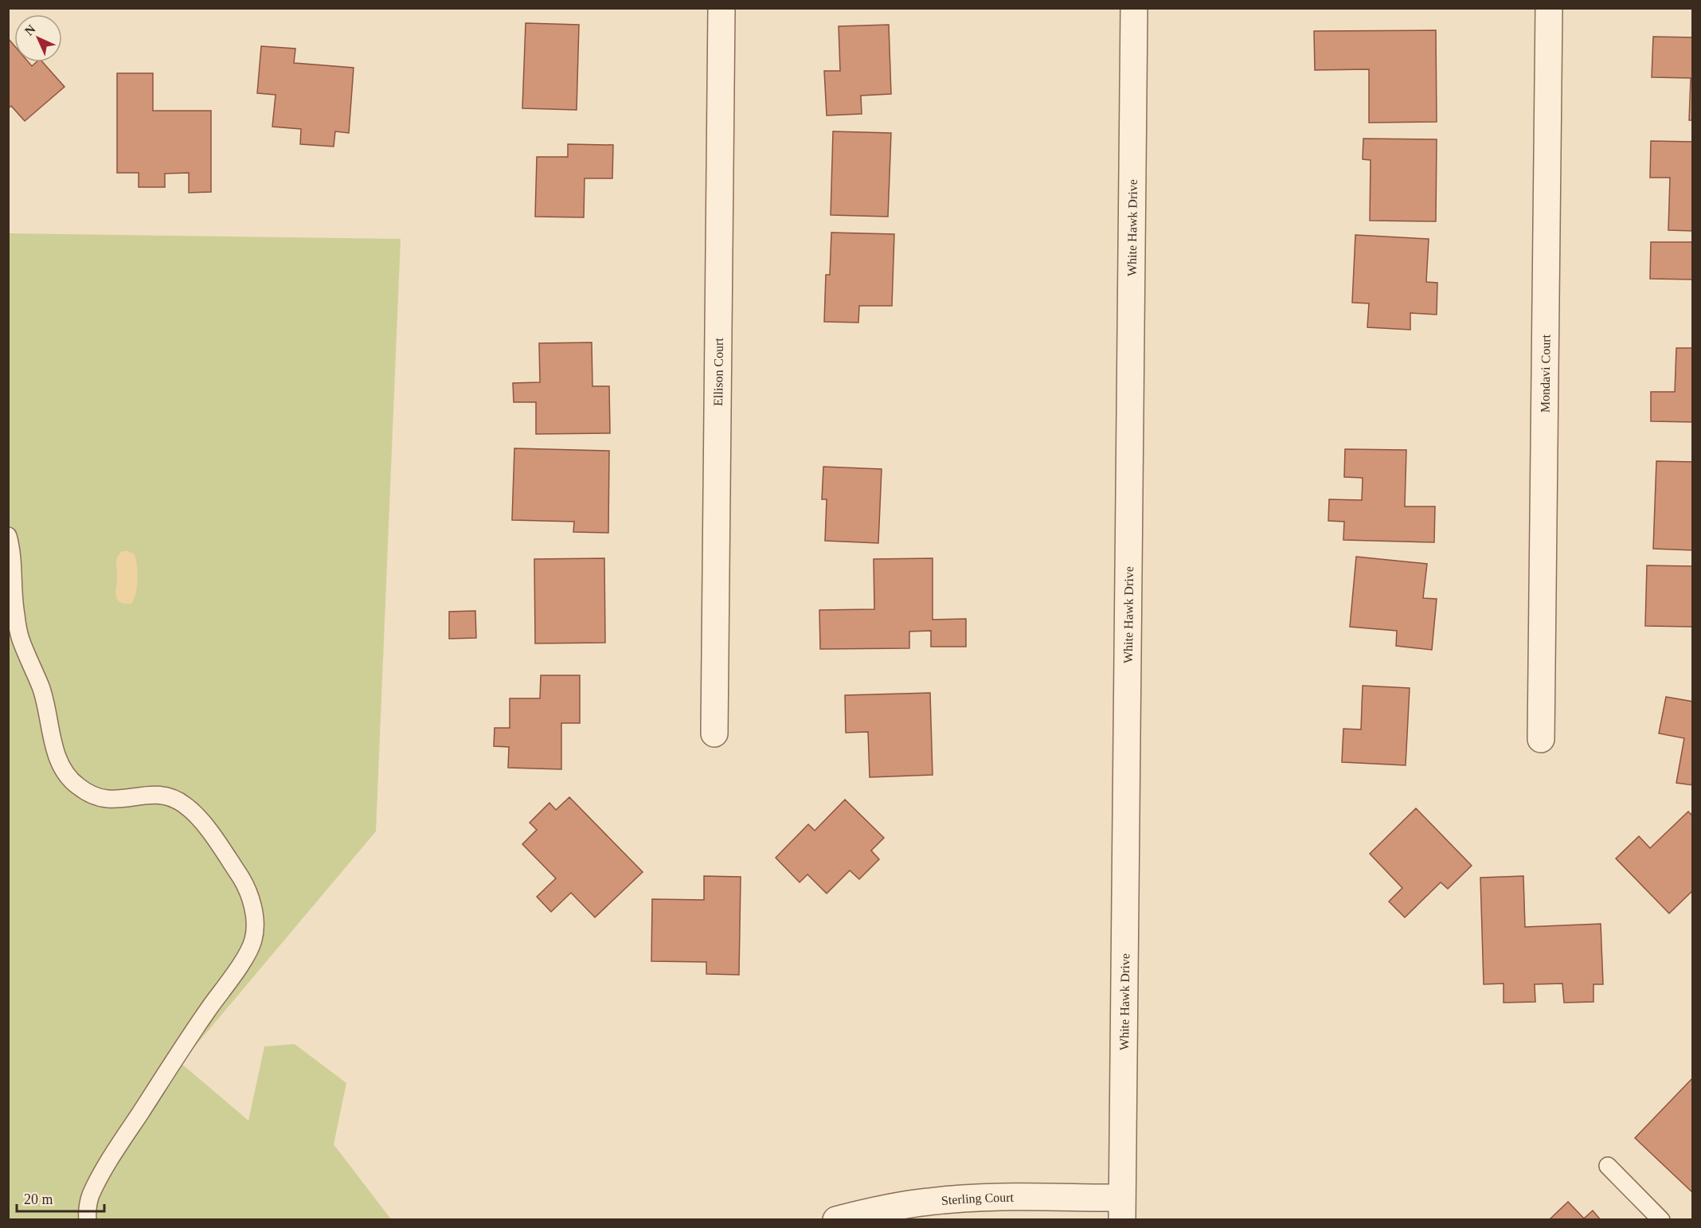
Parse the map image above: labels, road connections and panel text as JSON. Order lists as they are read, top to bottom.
{
  "streets": {
    "street": [
      "White Hawk Drive",
      "Ellison Court",
      "Mondavi Court",
      "Sterling Court"
    ]
  },
  "crossings": [
    ["White Hawk Drive", "Sterling Court"]
  ],
  "scale_bar": "20 m",
  "north": "top left"
}
